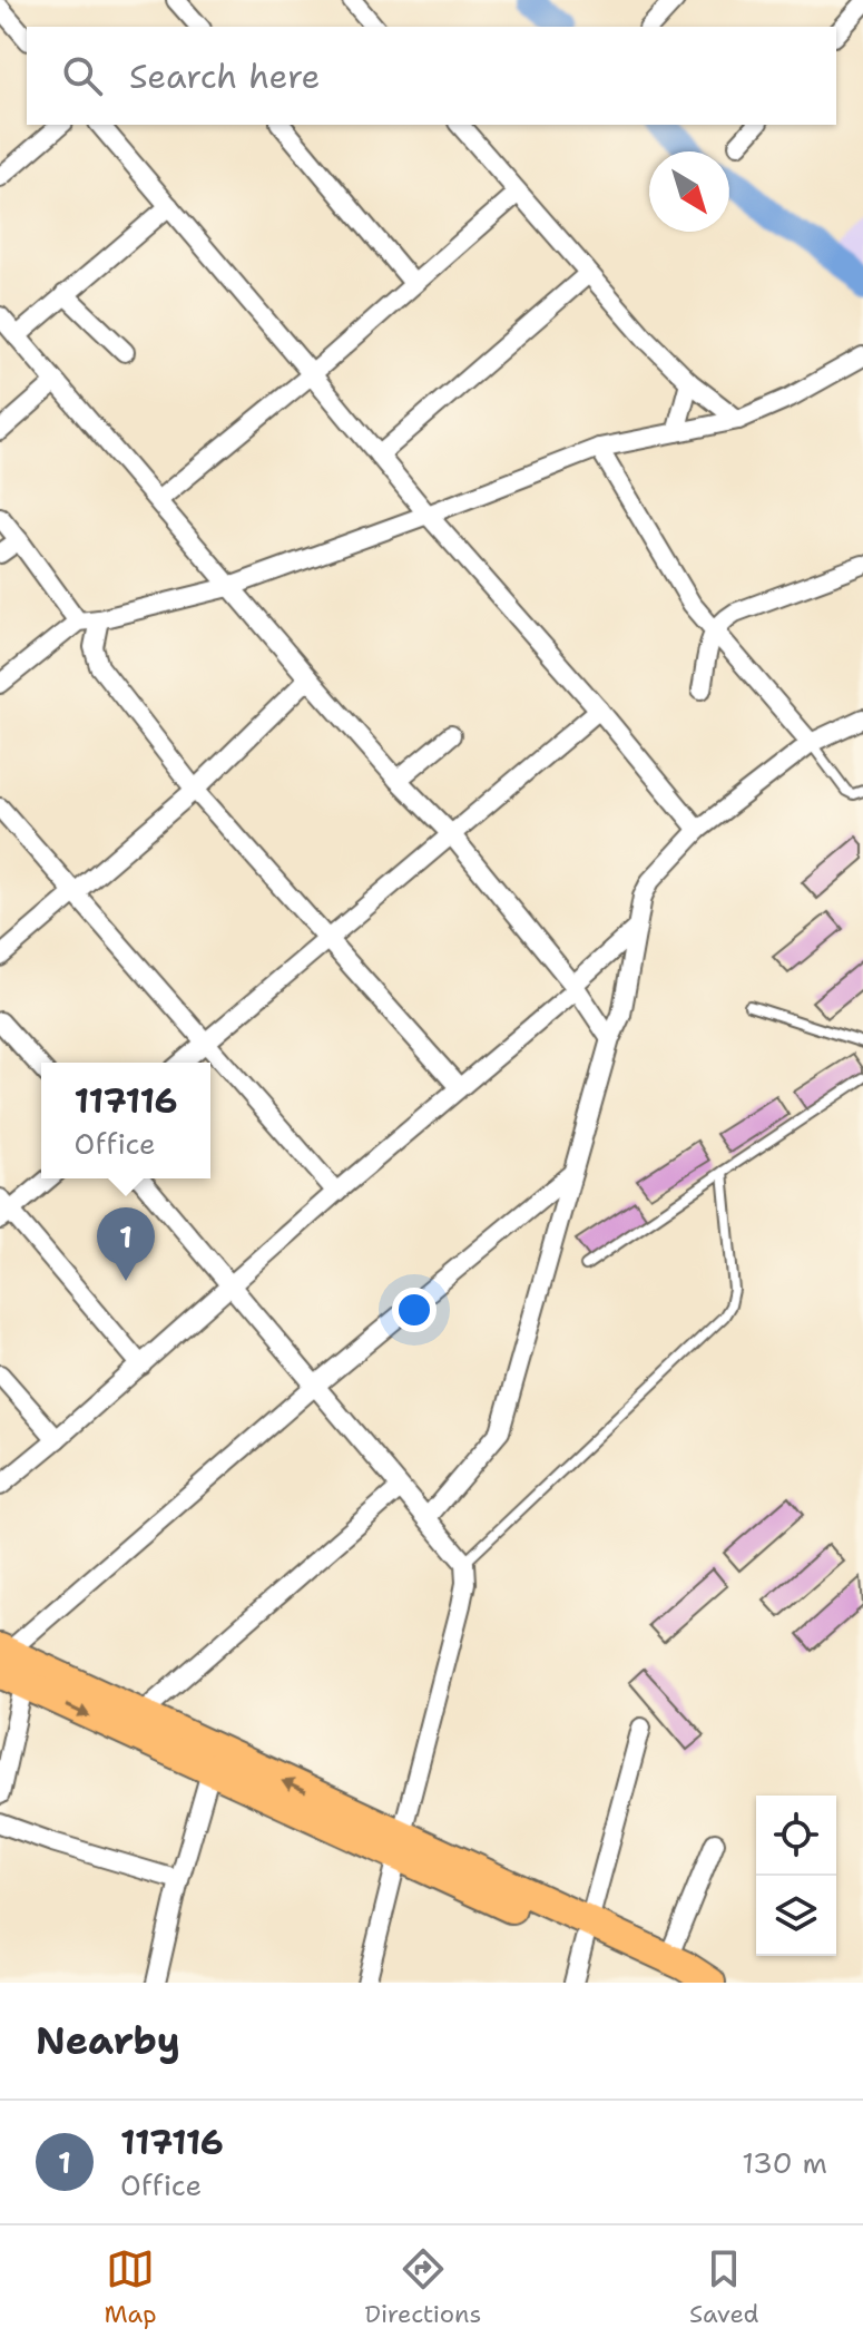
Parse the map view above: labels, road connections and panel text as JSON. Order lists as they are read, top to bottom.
{
  "north": "bottom right",
  "page": {
    "search": "Search here",
    "popup": ["117116", "Office"],
    "pins": "1",
    "heading": "Nearby",
    "list": [
      {
        "mark": "1",
        "name": "117116",
        "note": "Office",
        "value": "130 m"
      }
    ],
    "nav": ["Map", "Directions", "Saved"]
  }
}
